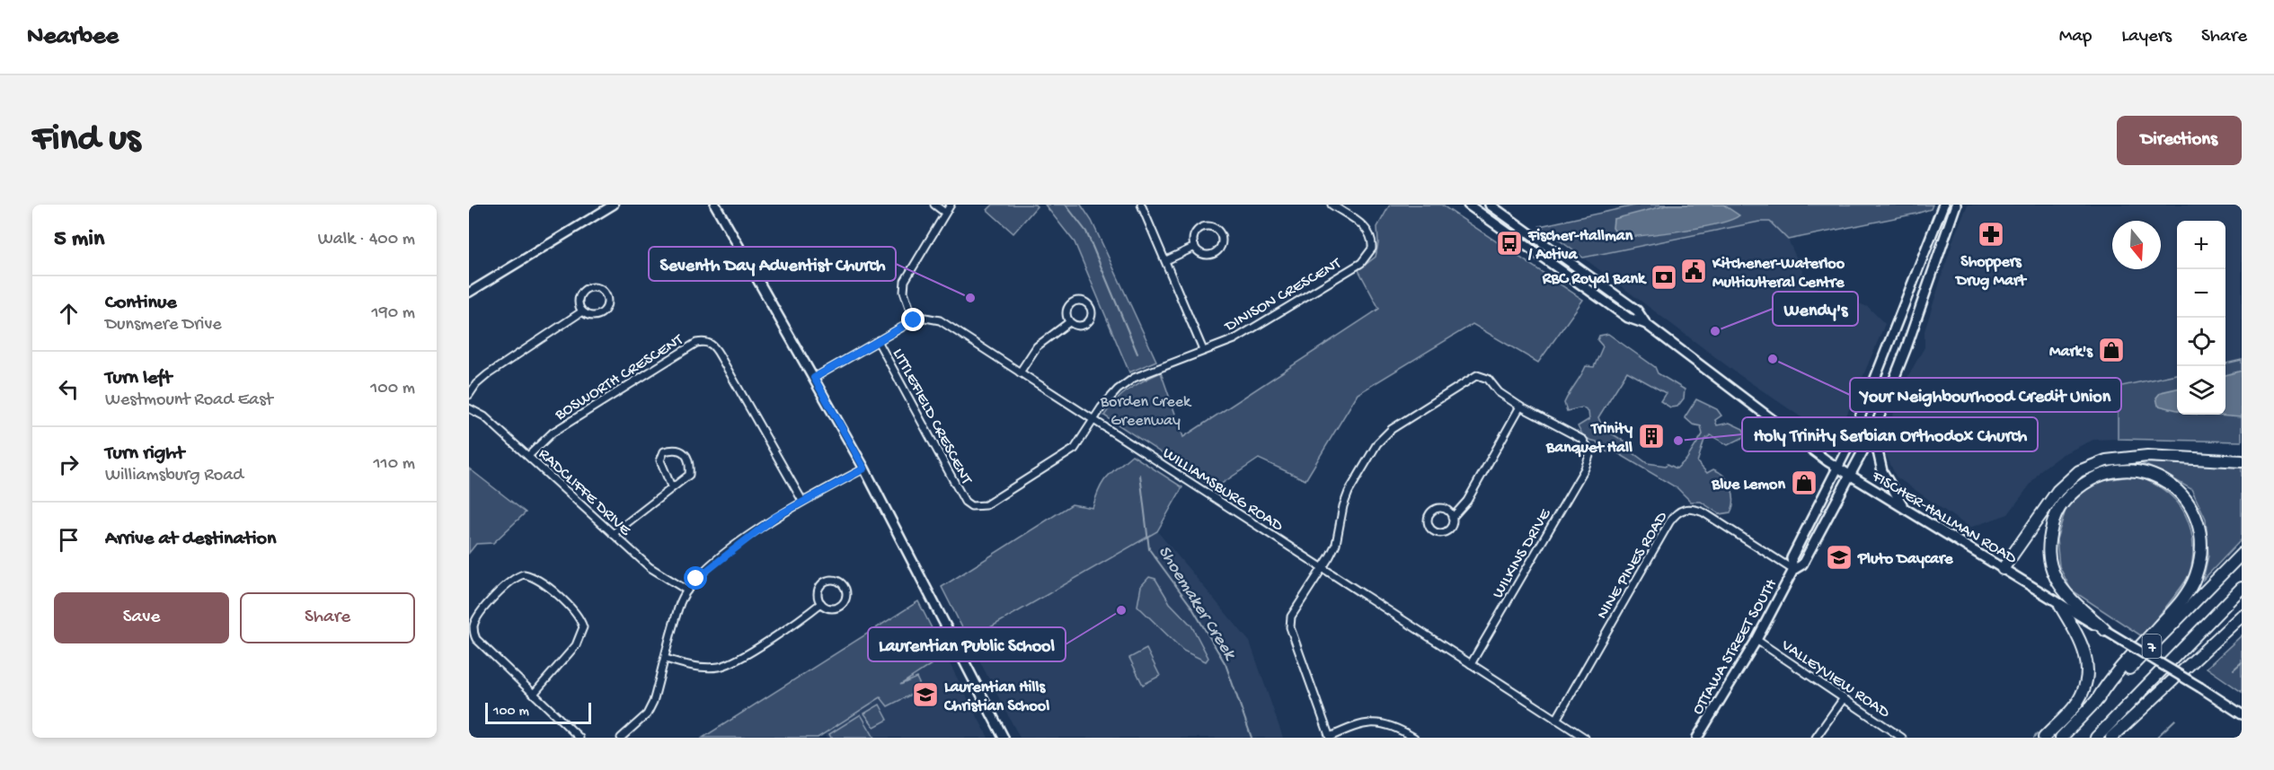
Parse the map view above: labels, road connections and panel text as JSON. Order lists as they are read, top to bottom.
{
  "streets": {
    "highway": ["7"],
    "main road": ["FISCHER-HALLMAN ROAD", "OTTAWA STREET SOUTH"],
    "street": [
      "DINISON CRESCENT",
      "BOSWORTH CRESCENT",
      "LITTLEFIELD CRESCENT",
      "WILLIAMSBURG ROAD",
      "RADCLIFFE DRIVE",
      "WILKINS DRIVE",
      "NINE PINES ROAD",
      "VALLEYVIEW ROAD"
    ]
  },
  "crossings": [
    ["DINISON CRESCENT", "LITTLEFIELD CRESCENT"],
    ["DINISON CRESCENT", "WILLIAMSBURG ROAD"],
    ["BOSWORTH CRESCENT", "RADCLIFFE DRIVE"],
    ["LITTLEFIELD CRESCENT", "WILLIAMSBURG ROAD"],
    ["WILLIAMSBURG ROAD", "WILKINS DRIVE"],
    ["WILLIAMSBURG ROAD", "NINE PINES ROAD"],
    ["FISCHER-HALLMAN ROAD", "OTTAWA STREET SOUTH"],
    ["NINE PINES ROAD", "OTTAWA STREET SOUTH"],
    ["OTTAWA STREET SOUTH", "VALLEYVIEW ROAD"]
  ],
  "water": ["Shoemaker Creek"],
  "parks": ["Borden Creek Greenway"],
  "places": {
    "pharmacy": ["Shoppers Drug Mart"],
    "bus stop": ["Fischer-Hallman / Activa"],
    "public building": ["Kitchener-Waterloo Multiculteral Centre"],
    "bank": ["RBC Royal Bank"],
    "other": [
      "Seventh Day Adventist Church",
      "Wendy's",
      "Your Neighbourhood Credit Union",
      "Holy Trinity Serbian Orthodox Church",
      "Laurentian Public School"
    ],
    "shop": ["Mark's", "Blue Lemon"],
    "building": ["Trinity Banquet Hall"],
    "school or university": ["Pluto Daycare", "Laurentian Hills Christian School"]
  },
  "scale_bar": "100 m",
  "north": "bottom",
  "page": {
    "header": "Nearbee",
    "nav": ["Map", "Layers", "Share"],
    "buttons": [
      "Directions",
      ["Save", "Share"]
    ],
    "title": "Find us",
    "heading": ["5 min", "Walk · 400 m"],
    "map_buttons": ["+", "−"],
    "list": [
      ["Continue", "Dunsmere Drive", "190 m"],
      ["Turn left", "Westmount Road East", "100 m"],
      ["Turn right", "Williamsburg Road", "110 m"],
      "Arrive at destination"
    ],
    "scale": "100 m"
  }
}
